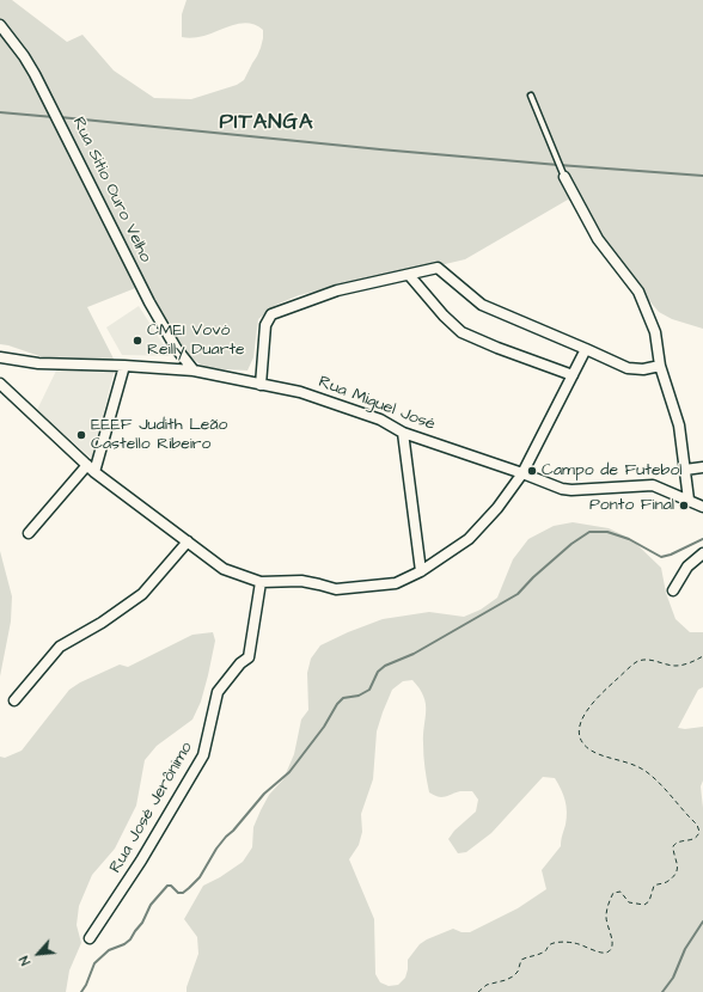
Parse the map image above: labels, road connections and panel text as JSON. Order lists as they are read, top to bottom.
{
  "streets": {
    "street": ["Rua Sitio Ouro Velho", "Rua Miguel José", "Rua José Jerônimo"]
  },
  "crossings": [
    ["Rua Sitio Ouro Velho", "Rua Miguel José"]
  ],
  "districts": ["PITANGA"],
  "places": [
    "CMEI Vovó Reilly Duarte",
    "EEEF Judith Leão Castello Ribeiro",
    "Campo de Futebol",
    "Ponto Final"
  ],
  "north": "bottom left"
}
